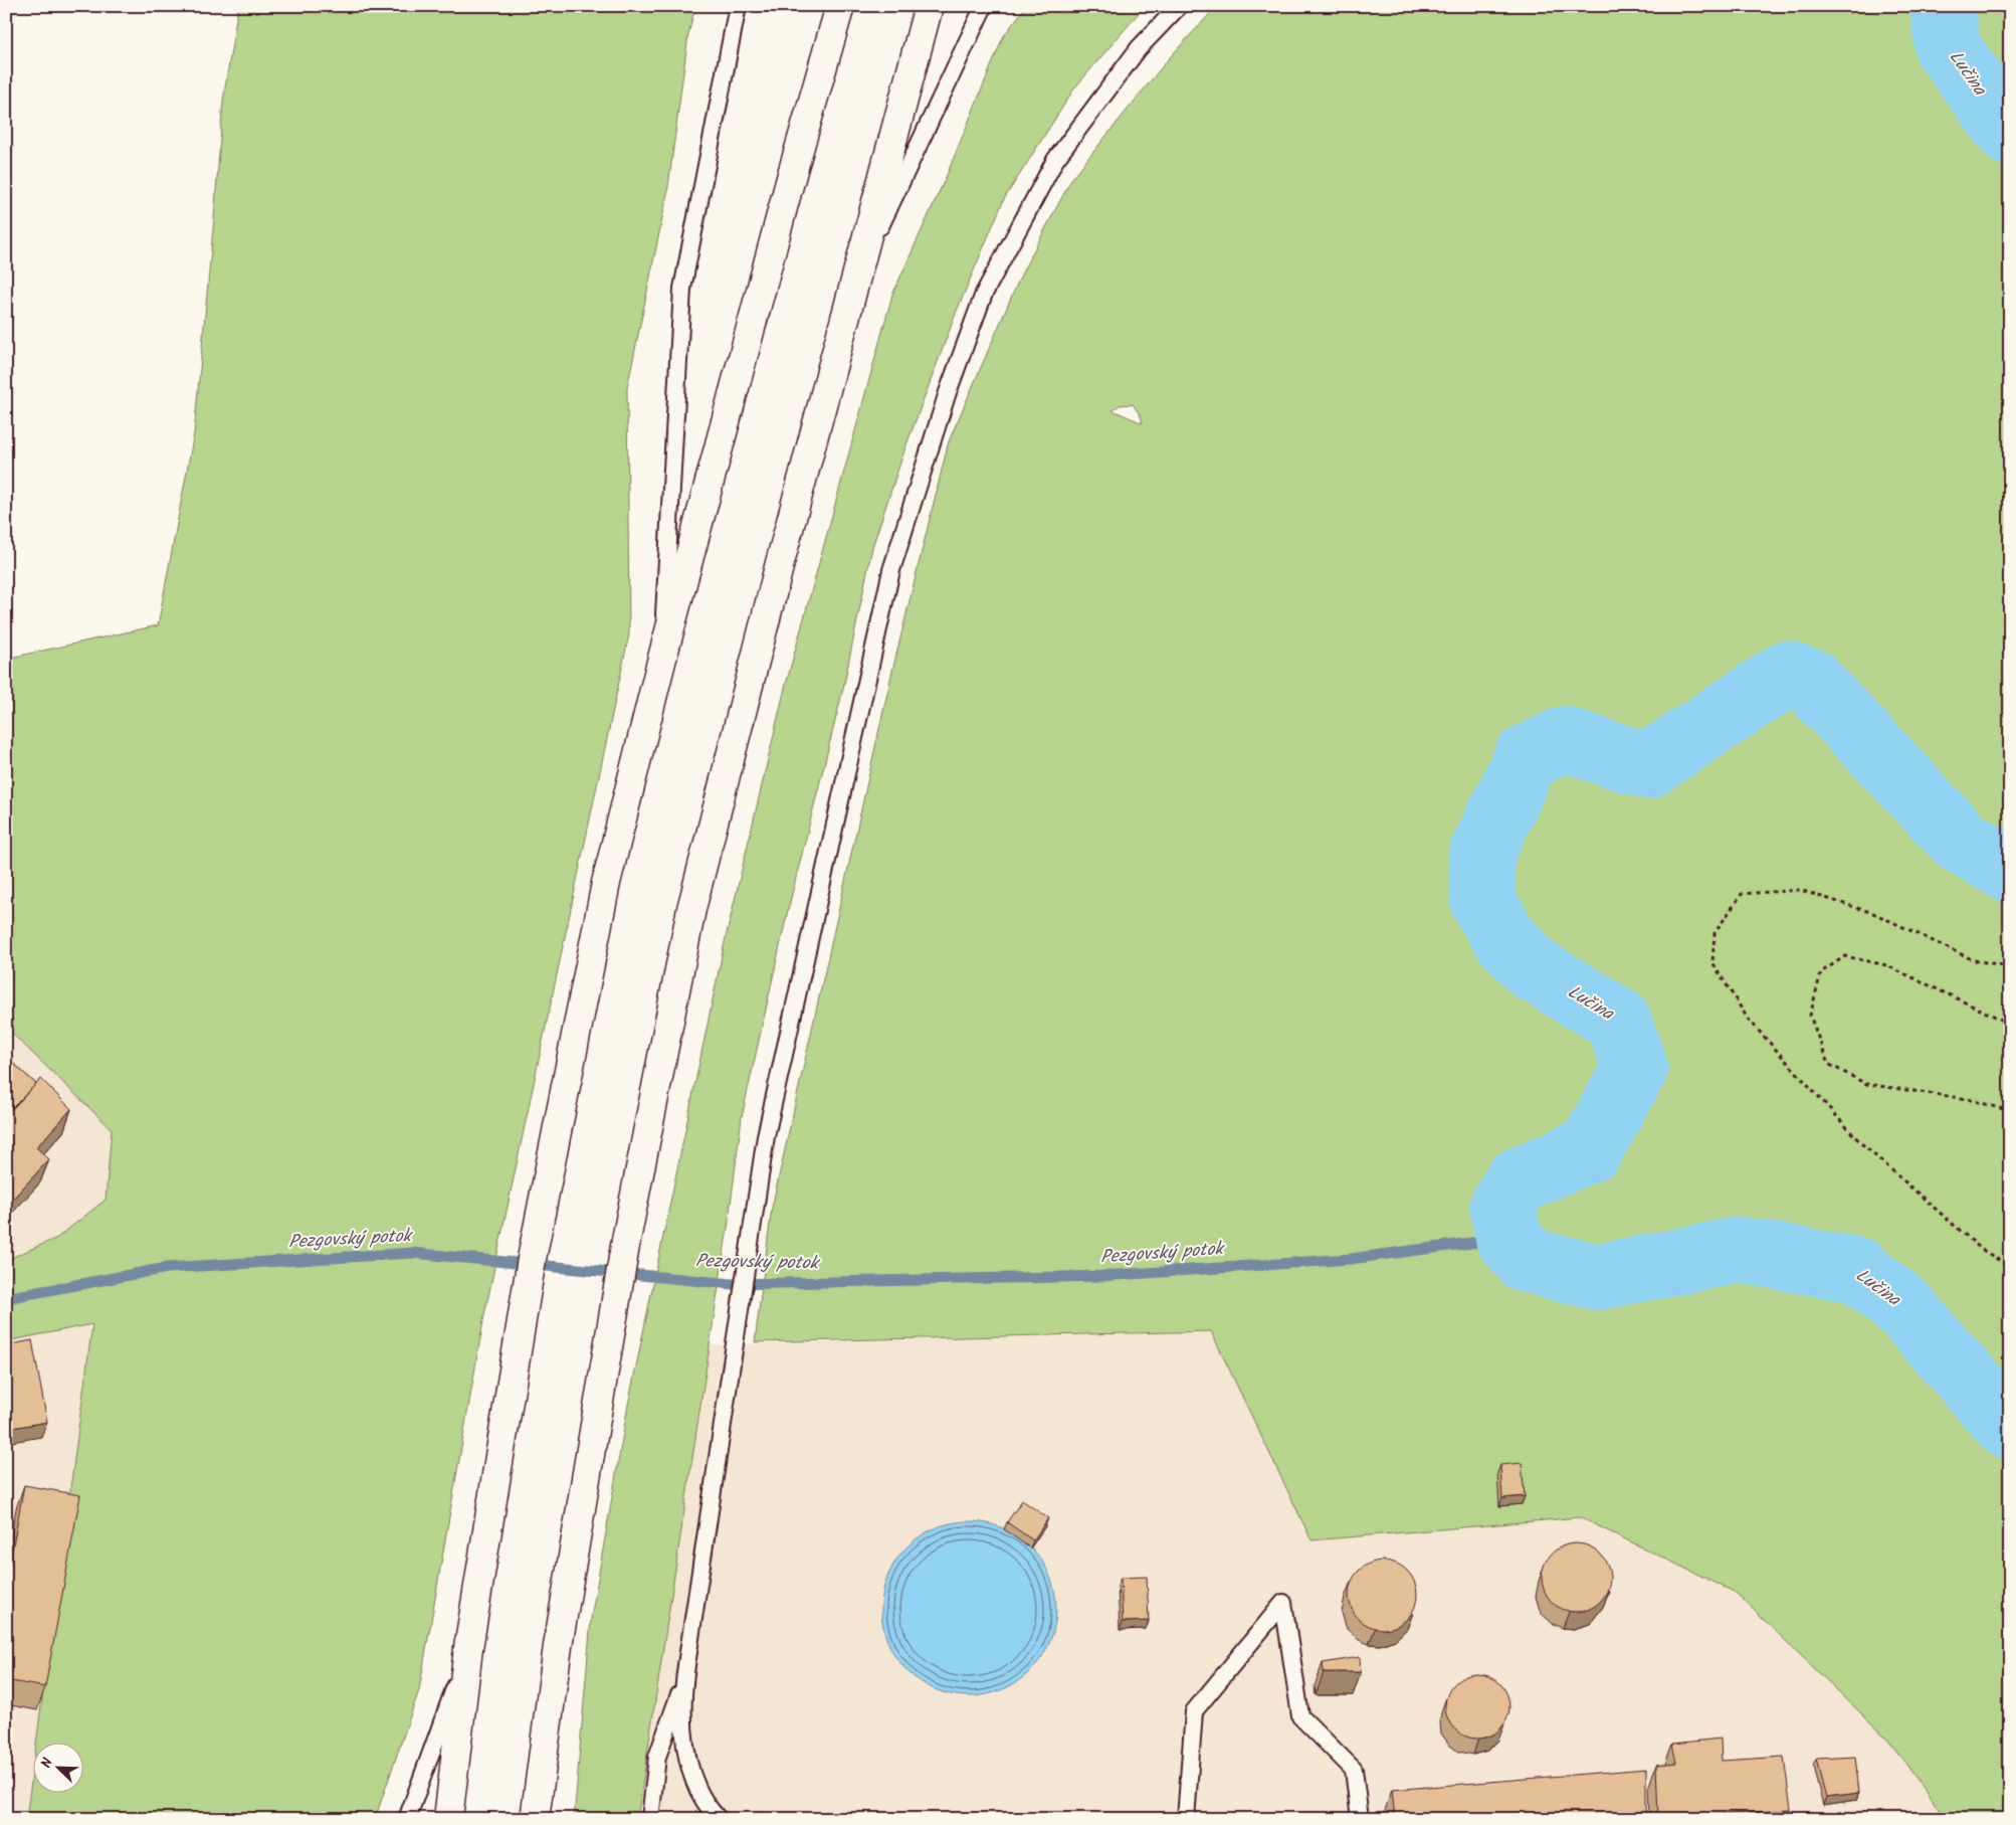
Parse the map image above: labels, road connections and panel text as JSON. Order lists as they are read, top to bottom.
{
  "water": ["Lučina", "Pezgovský potok"],
  "north": "top left"
}
